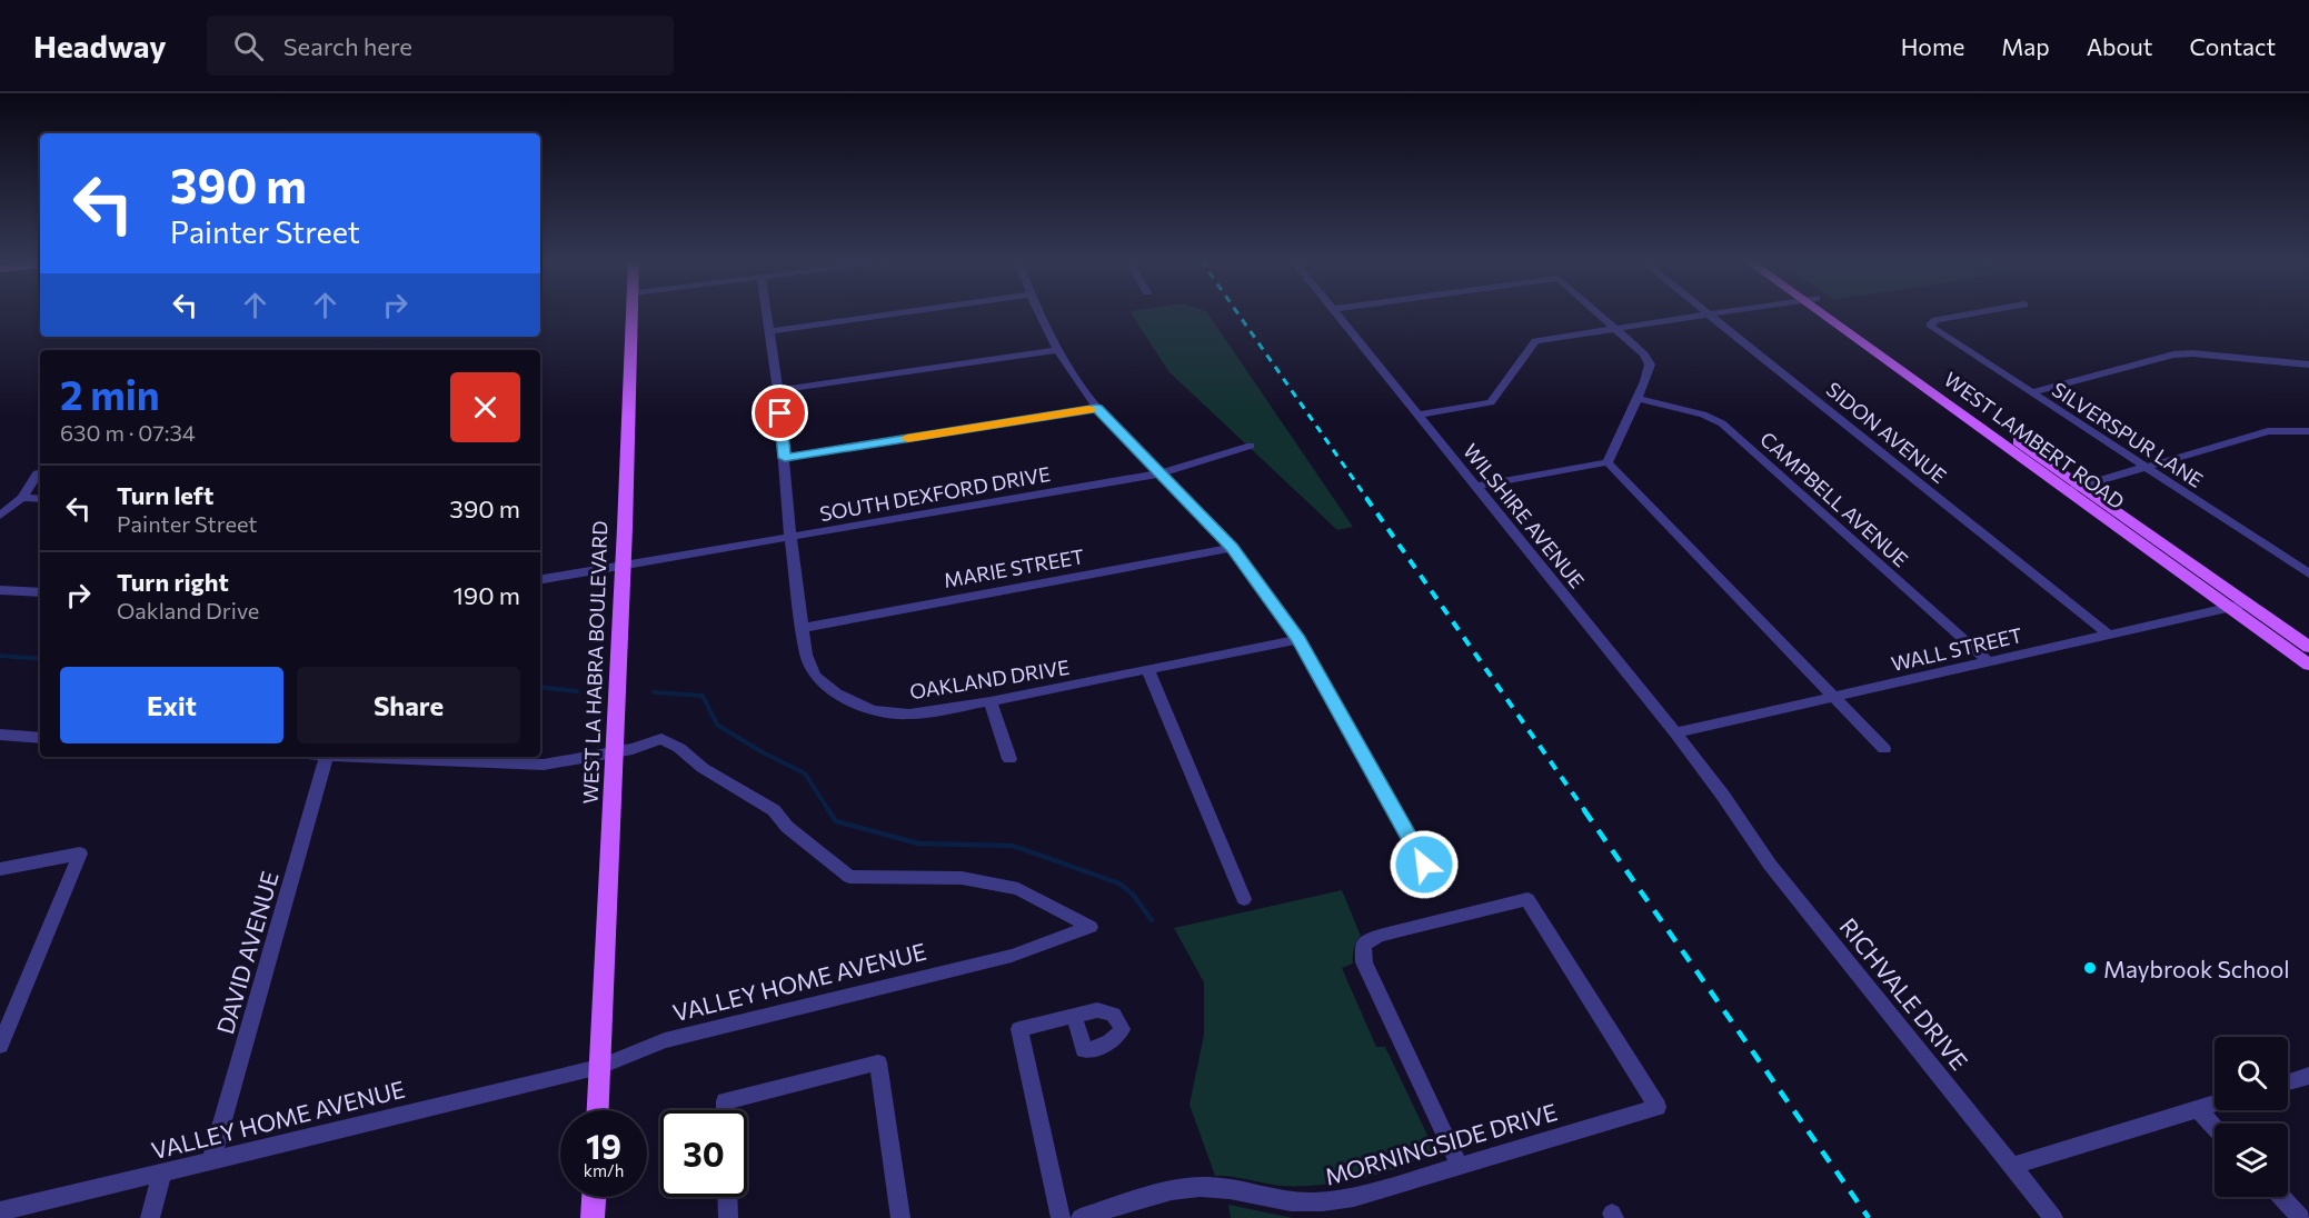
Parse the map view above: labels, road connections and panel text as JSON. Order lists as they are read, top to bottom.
{
  "streets": {
    "main road": ["WEST LAMBERT ROAD", "WEST LA HABRA BOULEVARD"],
    "street": [
      "SIDON AVENUE",
      "SILVERSPUR LANE",
      "SOUTH DEXFORD DRIVE",
      "CAMPBELL AVENUE",
      "WILSHIRE AVENUE",
      "MARIE STREET",
      "WALL STREET",
      "OAKLAND DRIVE",
      "DAVID AVENUE",
      "VALLEY HOME AVENUE",
      "RICHVALE DRIVE",
      "MORNINGSIDE DRIVE"
    ]
  },
  "crossings": [
    ["SIDON AVENUE", "WALL STREET"],
    ["WEST LAMBERT ROAD", "WALL STREET"],
    ["SOUTH DEXFORD DRIVE", "WEST LA HABRA BOULEVARD"],
    ["SOUTH DEXFORD DRIVE", "OAKLAND DRIVE"],
    ["CAMPBELL AVENUE", "WALL STREET"],
    ["WILSHIRE AVENUE", "WALL STREET"],
    ["WILSHIRE AVENUE", "RICHVALE DRIVE"],
    ["MARIE STREET", "OAKLAND DRIVE"],
    ["WEST LA HABRA BOULEVARD", "VALLEY HOME AVENUE"],
    ["DAVID AVENUE", "VALLEY HOME AVENUE"]
  ],
  "places": ["Maybrook School"],
  "page": {
    "header": "Headway",
    "search": "Search here",
    "nav": [
      "Home",
      "Map",
      "About",
      "Contact"
    ],
    "turn": ["390 m", "Painter Street"],
    "heading": ["2 min", "630 m · 07:34"],
    "list": [
      {
        "name": "Turn left",
        "note": "Painter Street",
        "value": "390 m"
      },
      {
        "name": "Turn right",
        "note": "Oakland Drive",
        "value": "190 m"
      }
    ],
    "buttons": ["Exit", "Share"],
    "speed": "19 km/h",
    "limit": "30"
  }
}
